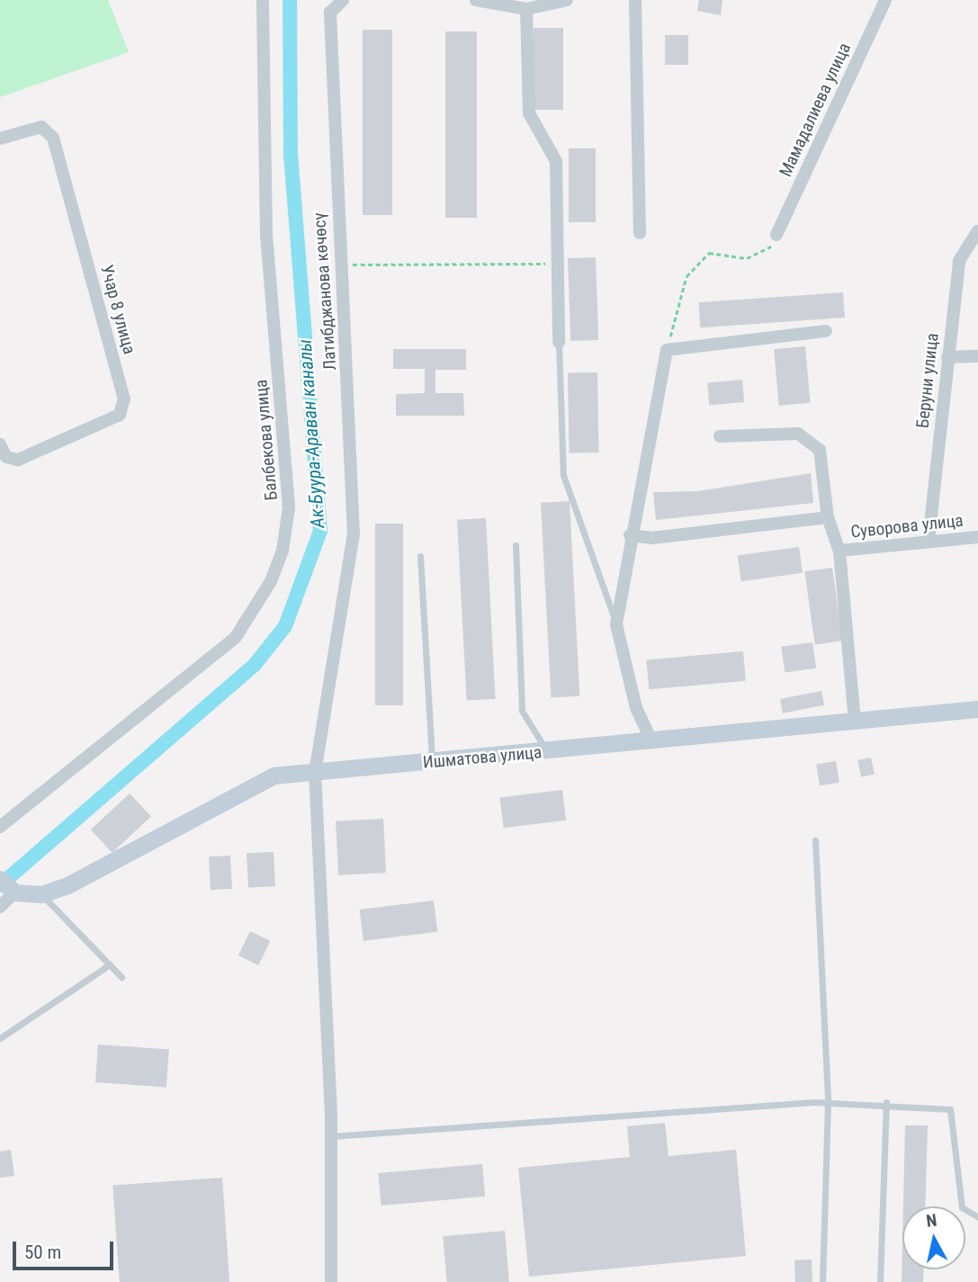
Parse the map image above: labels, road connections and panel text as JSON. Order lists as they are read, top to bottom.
{
  "streets": {
    "main road": ["Ишматова улица"],
    "street": [
      "Мамадалиева улица",
      "Латибджанова көчөсү",
      "Учар 8 улица",
      "Беруни улица",
      "Балбекова улица",
      "Суворова улица"
    ]
  },
  "crossings": [
    ["Латибджанова көчөсү", "Ишматова улица"],
    ["Беруни улица", "Суворова улица"]
  ],
  "water": ["Ак-Буура-Араван каналы"],
  "scale_bar": "50 m",
  "north": "top"
}
